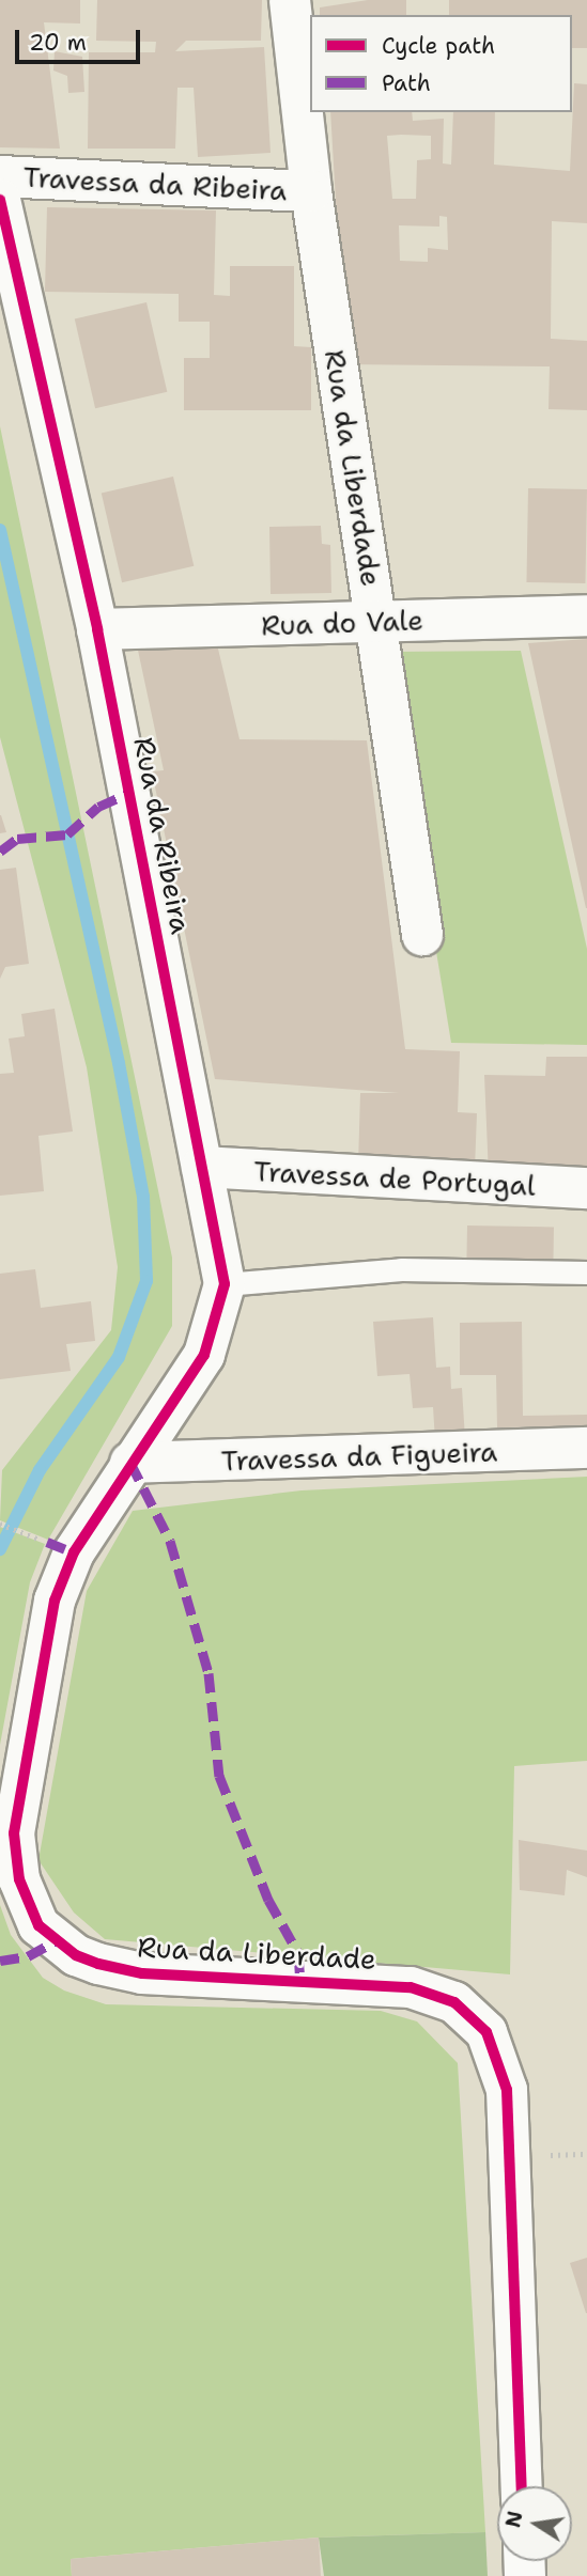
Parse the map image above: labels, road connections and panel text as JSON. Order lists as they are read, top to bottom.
{
  "streets": {
    "street": [
      "Travessa da Ribeira",
      "Rua da Liberdade",
      "Rua do Vale",
      "Rua da Ribeira",
      "Travessa de Portugal",
      "Travessa da Figueira"
    ]
  },
  "crossings": [
    ["Travessa da Ribeira", "Rua da Liberdade"],
    ["Rua da Liberdade", "Rua do Vale"],
    ["Rua da Liberdade", "Rua da Ribeira"],
    ["Rua da Liberdade", "Travessa da Figueira"],
    ["Rua do Vale", "Rua da Ribeira"],
    ["Rua da Ribeira", "Travessa de Portugal"],
    ["Rua da Ribeira", "Travessa da Figueira"]
  ],
  "legend": ["Cycle path", "Path"],
  "scale_bar": "20 m",
  "north": "left"
}
